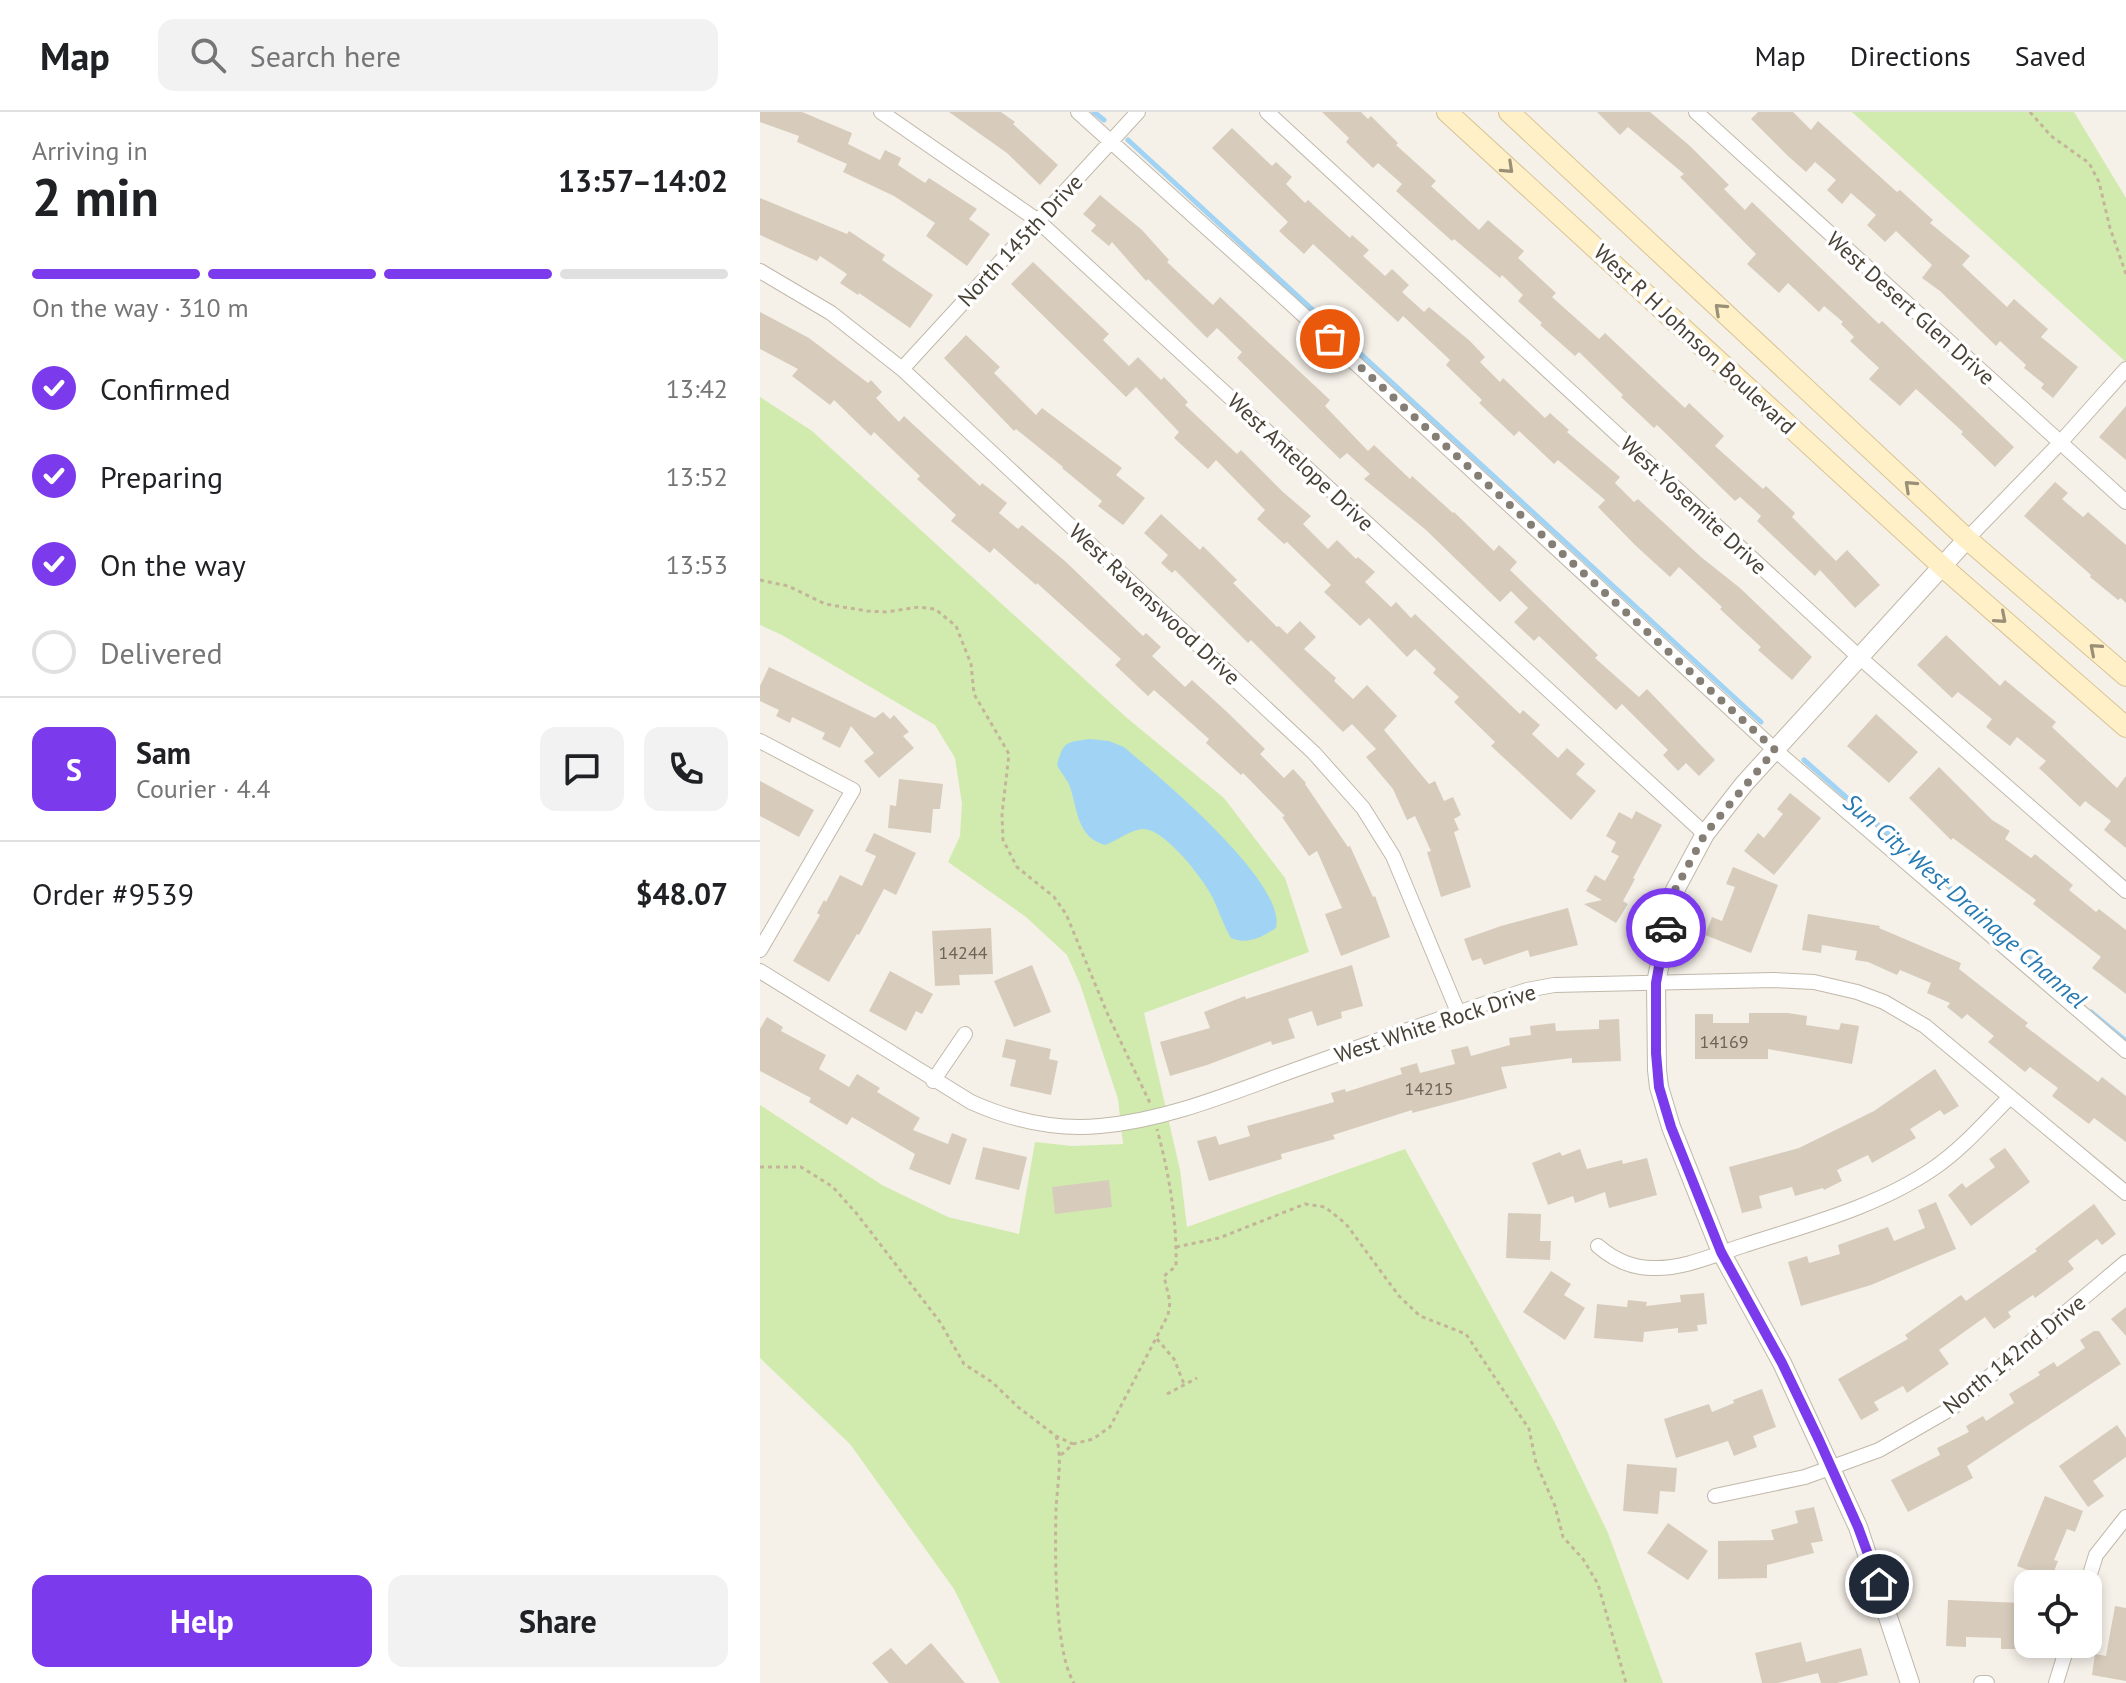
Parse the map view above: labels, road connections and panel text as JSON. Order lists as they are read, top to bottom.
{
  "streets": {
    "main road": ["West R H Johnson Boulevard"],
    "street": [
      "North 145th Drive",
      "West Desert Glen Drive",
      "West Antelope Drive",
      "West Yosemite Drive",
      "West Ravenswood Drive",
      "West White Rock Drive",
      "North 142nd Drive"
    ]
  },
  "crossings": [
    ["North 145th Drive", "West Antelope Drive"],
    ["North 145th Drive", "West Ravenswood Drive"],
    ["West Ravenswood Drive", "West White Rock Drive"]
  ],
  "water": ["Sun City West Drainage Channel"],
  "house_numbers": ["14244", "14169", "14215"],
  "page": {
    "header": "Map",
    "search": "Search here",
    "nav": ["Map", "Directions", "Saved"],
    "heading": ["2 min", "Arriving in", "13:57–14:02"],
    "panel": [
      "Sam",
      "Courier · 4.4",
      "Order #9539",
      "$48.07"
    ],
    "bar": "On the way · 310 m",
    "list": [
      ["Confirmed", "13:42"],
      ["Preparing", "13:52"],
      ["On the way", "13:53"],
      "Delivered"
    ],
    "round": "S",
    "buttons": ["Help", "Share"]
  }
}
